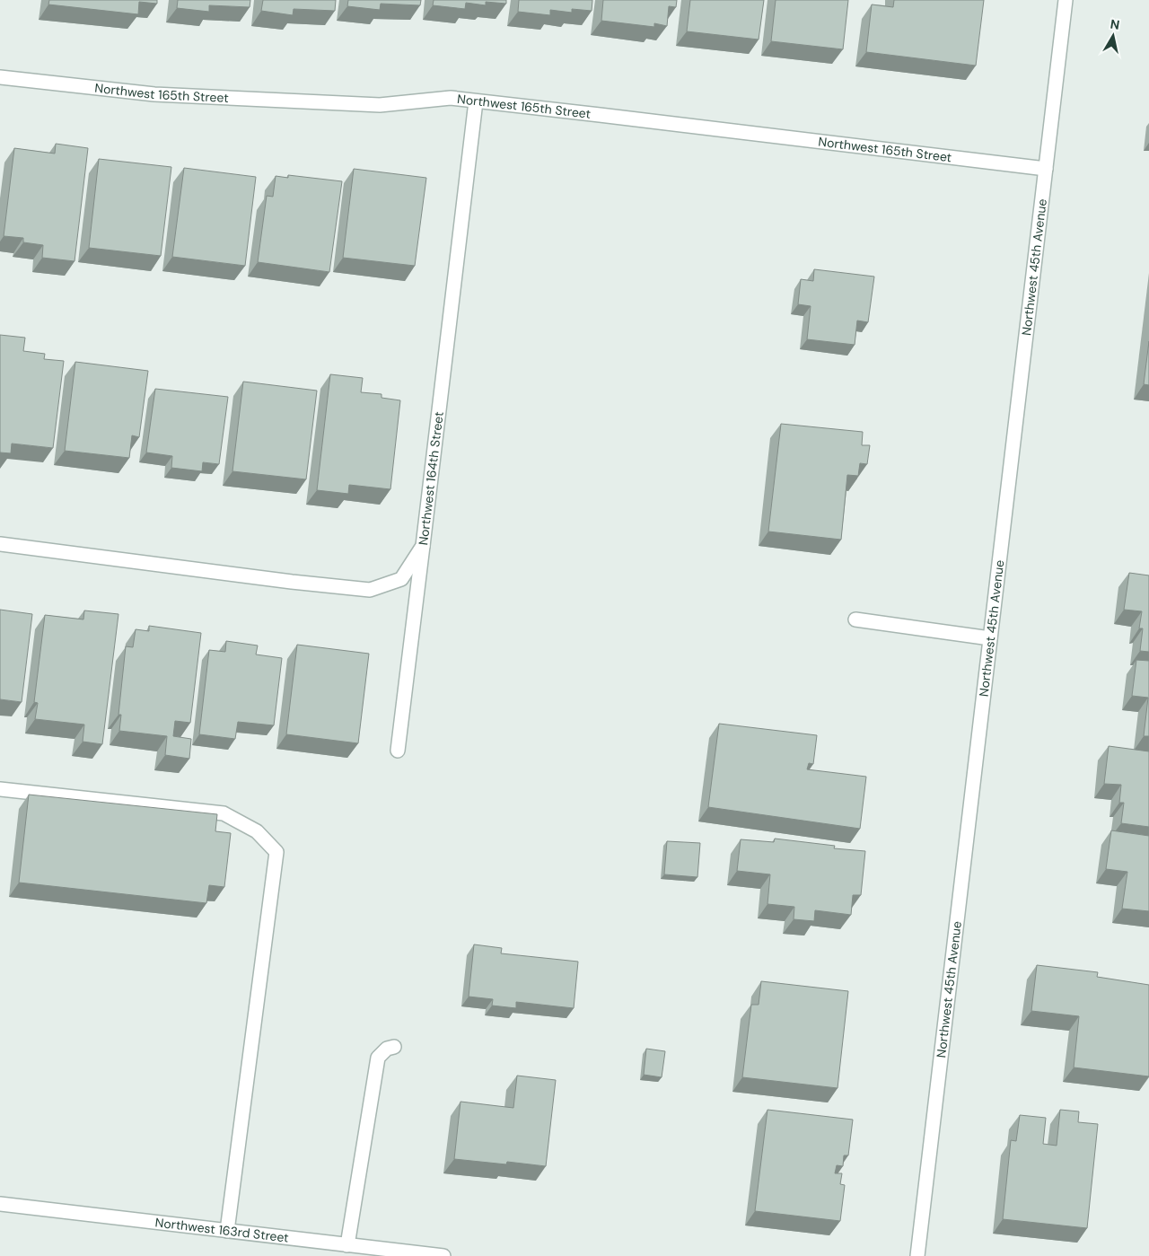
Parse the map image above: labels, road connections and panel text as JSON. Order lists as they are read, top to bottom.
{
  "streets": {
    "street": [
      "Northwest 165th Street",
      "Northwest 45th Avenue",
      "Northwest 164th Street",
      "Northwest 163rd Street"
    ]
  },
  "crossings": [
    ["Northwest 165th Street", "Northwest 45th Avenue"],
    ["Northwest 165th Street", "Northwest 164th Street"]
  ],
  "north": "top"
}
